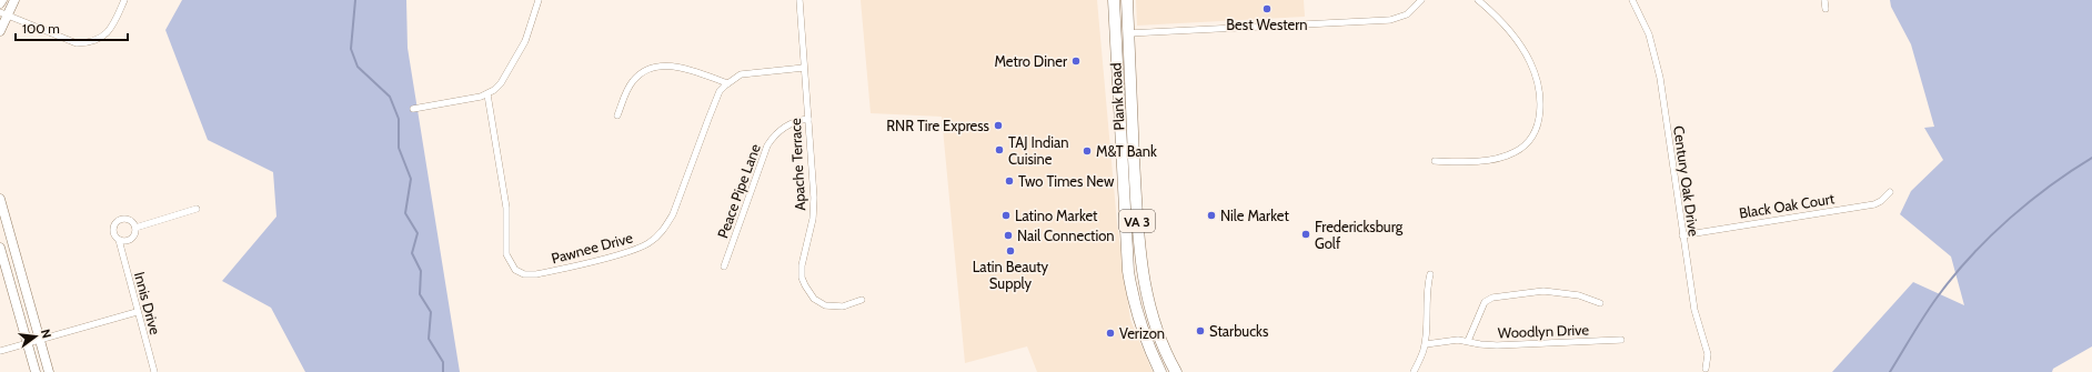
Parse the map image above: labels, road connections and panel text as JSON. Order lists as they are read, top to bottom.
{
  "streets": {
    "highway": ["Plank Road", "VA 3"],
    "street": [
      "Apache Terrace",
      "Century Oak Drive",
      "Peace Pipe Lane",
      "Black Oak Court",
      "Pawnee Drive",
      "Innis Drive",
      "Woodlyn Drive"
    ]
  },
  "crossings": [
    ["Apache Terrace", "Peace Pipe Lane"],
    ["Century Oak Drive", "Black Oak Court"]
  ],
  "places": [
    "Best Western",
    "Metro Diner",
    "RNR Tire Express",
    "TAJ Indian Cuisine",
    "M&T Bank",
    "Two Times New",
    "Latino Market",
    "Nile Market",
    "Fredericksburg Golf",
    "Nail Connection",
    "Latin Beauty Supply",
    "Starbucks",
    "Verizon"
  ],
  "scale_bar": "100 m",
  "north": "right"
}
